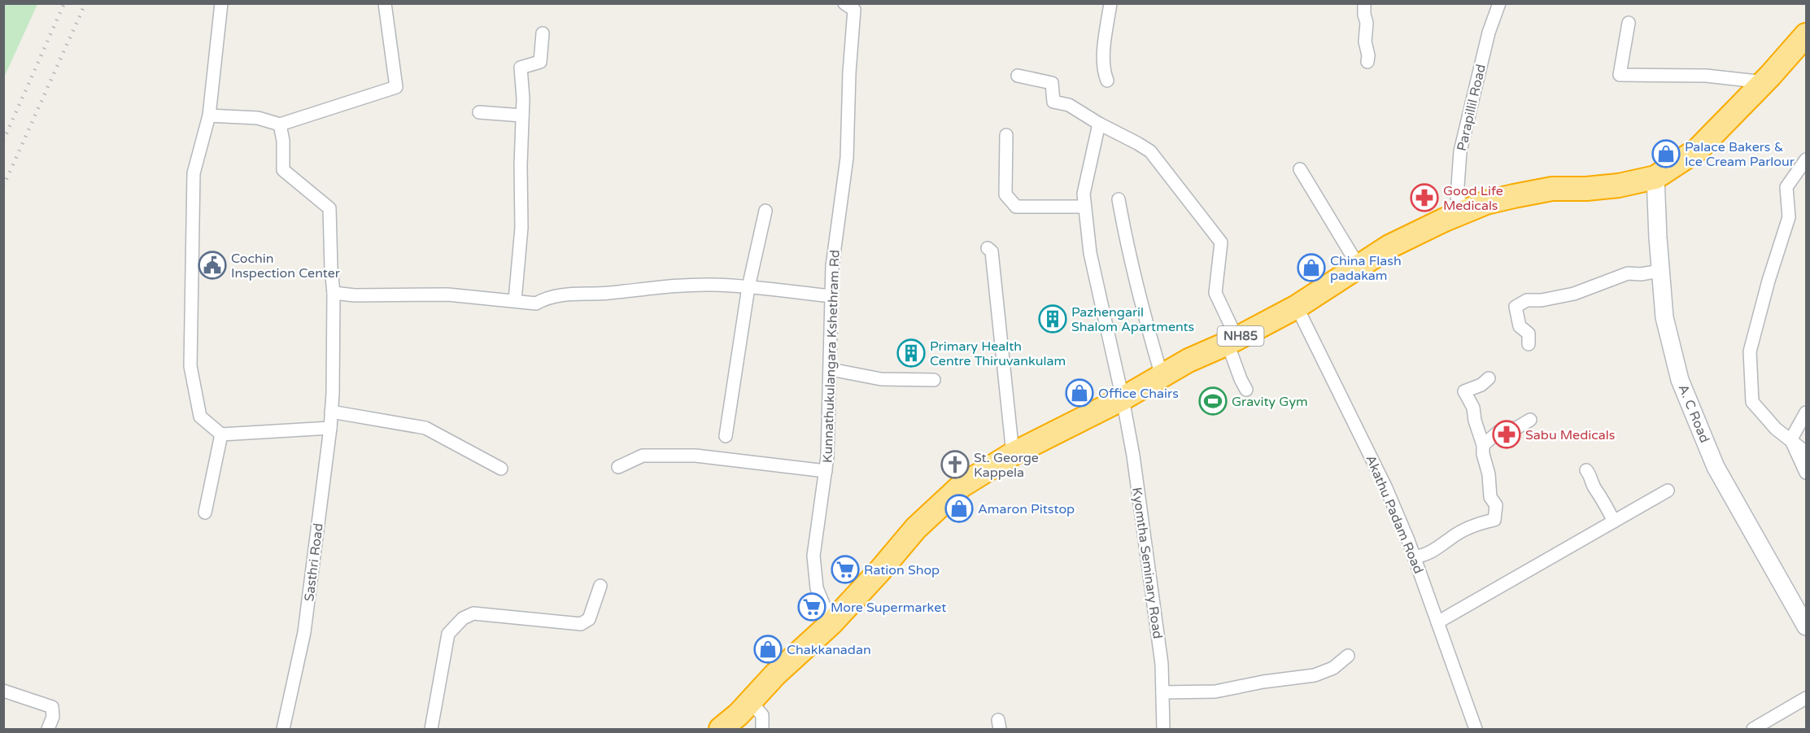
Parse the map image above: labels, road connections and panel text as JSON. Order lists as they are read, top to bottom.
{
  "streets": {
    "highway": ["NH85"],
    "main road": ["A. C Road"],
    "street": [
      "Parapillil Road",
      "Kunnathukulangara Kshethram Rd",
      "Akathu Padam Road",
      "Sasthri Road",
      "Kyomtha Seminary Road"
    ]
  },
  "crossings": [
    ["Parapillil Road", "NH85"],
    ["NH85", "Kunnathukulangara Kshethram Rd"],
    ["NH85", "A. C Road"],
    ["NH85", "Akathu Padam Road"],
    ["NH85", "Kyomtha Seminary Road"]
  ],
  "places": {
    "shop": [
      "Palace Bakers & Ice Cream Parlour",
      "China Flash padakam",
      "Office Chairs",
      "Amaron Pitstop",
      "Chakkanadan"
    ],
    "pharmacy": ["Good Life Medicals", "Sabu Medicals"],
    "public building": ["Cochin Inspection Center"],
    "building": ["Pazhengaril Shalom Apartments", "Primary Health Centre Thiruvankulam"],
    "sports": ["Gravity Gym"],
    "church": ["St. George Kappela"],
    "supermarket": ["Ration Shop", "More Supermarket"]
  }
}
